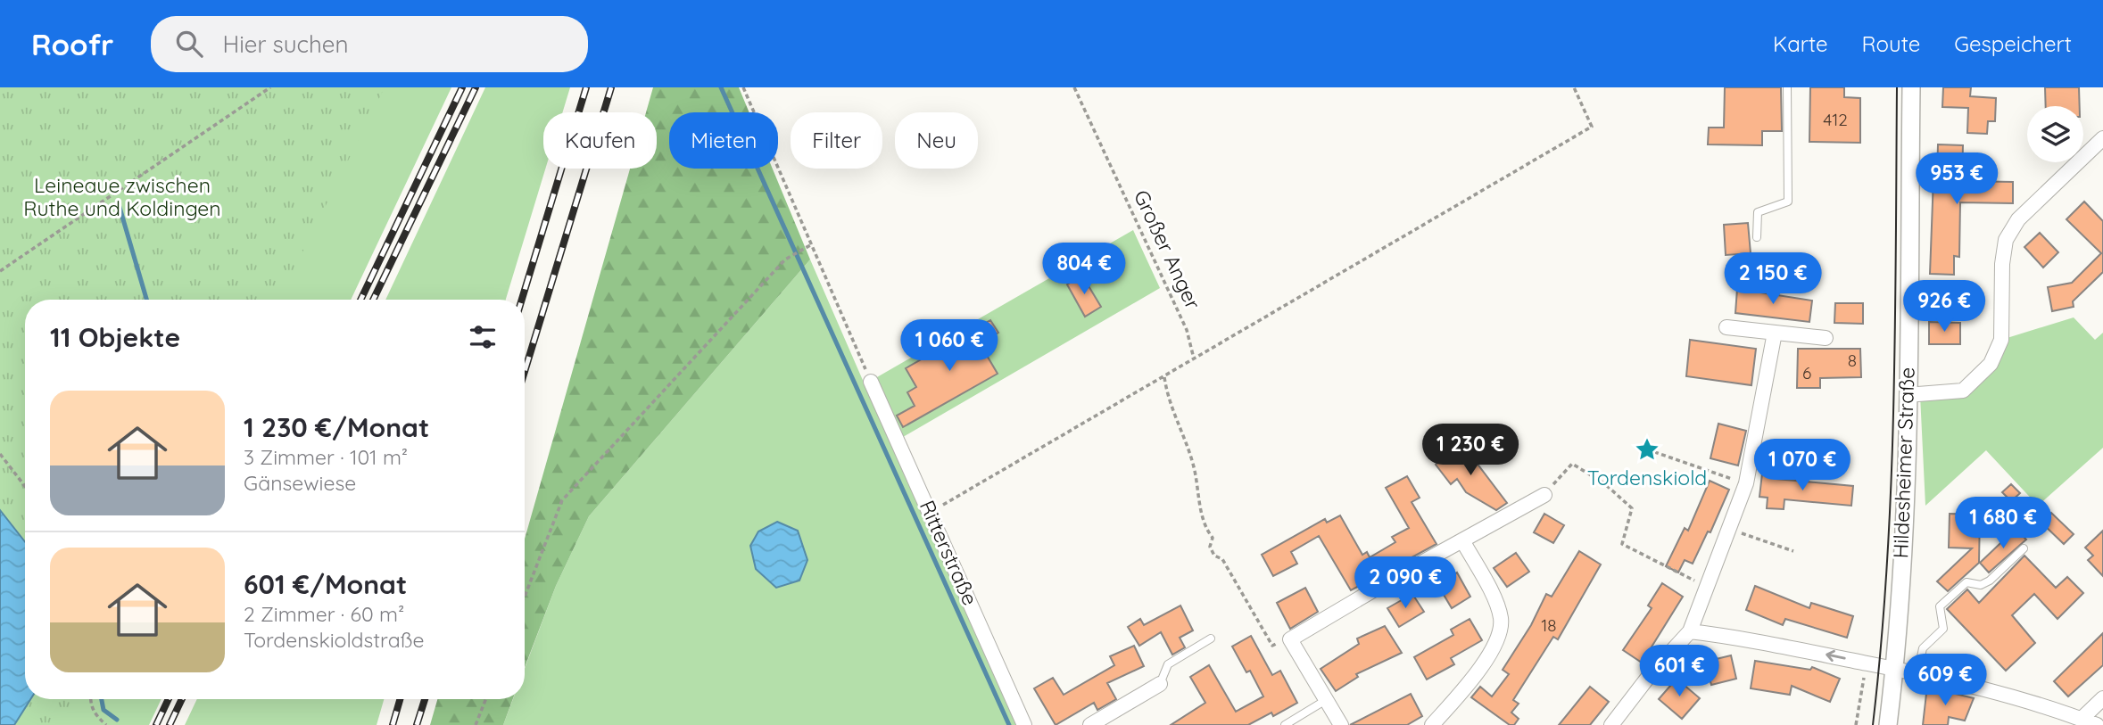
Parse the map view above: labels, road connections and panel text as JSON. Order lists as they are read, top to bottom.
{
  "streets": {
    "street": ["Hildesheimer Straße", "Ritterstraße"],
    "path": ["Großer Anger"]
  },
  "parks": ["Leineaue zwischen Ruthe und Koldingen"],
  "places": {
    "place": ["Tordenskiold"]
  },
  "house_numbers": [
    "412",
    "8",
    "6",
    "18"
  ],
  "page": {
    "header": "Roofr",
    "search": "Hier suchen",
    "nav": ["Karte", "Route", "Gespeichert"],
    "chip": [
      "Kaufen",
      "Mieten",
      "Filter",
      "Neu"
    ],
    "price": [
      "953 €",
      "804 €",
      "2 150 €",
      "926 €",
      "1 060 €",
      "1 230 €",
      "1 070 €",
      "1 680 €",
      "2 090 €",
      "601 €",
      "609 €"
    ],
    "heading": "11 Objekte",
    "list": [
      {
        "name": "1 230 €/Monat",
        "note": "3 Zimmer · 101 m² · Gänsewiese"
      },
      {
        "name": "601 €/Monat",
        "note": "2 Zimmer · 60 m² · Tordenskioldstraße"
      }
    ]
  }
}
